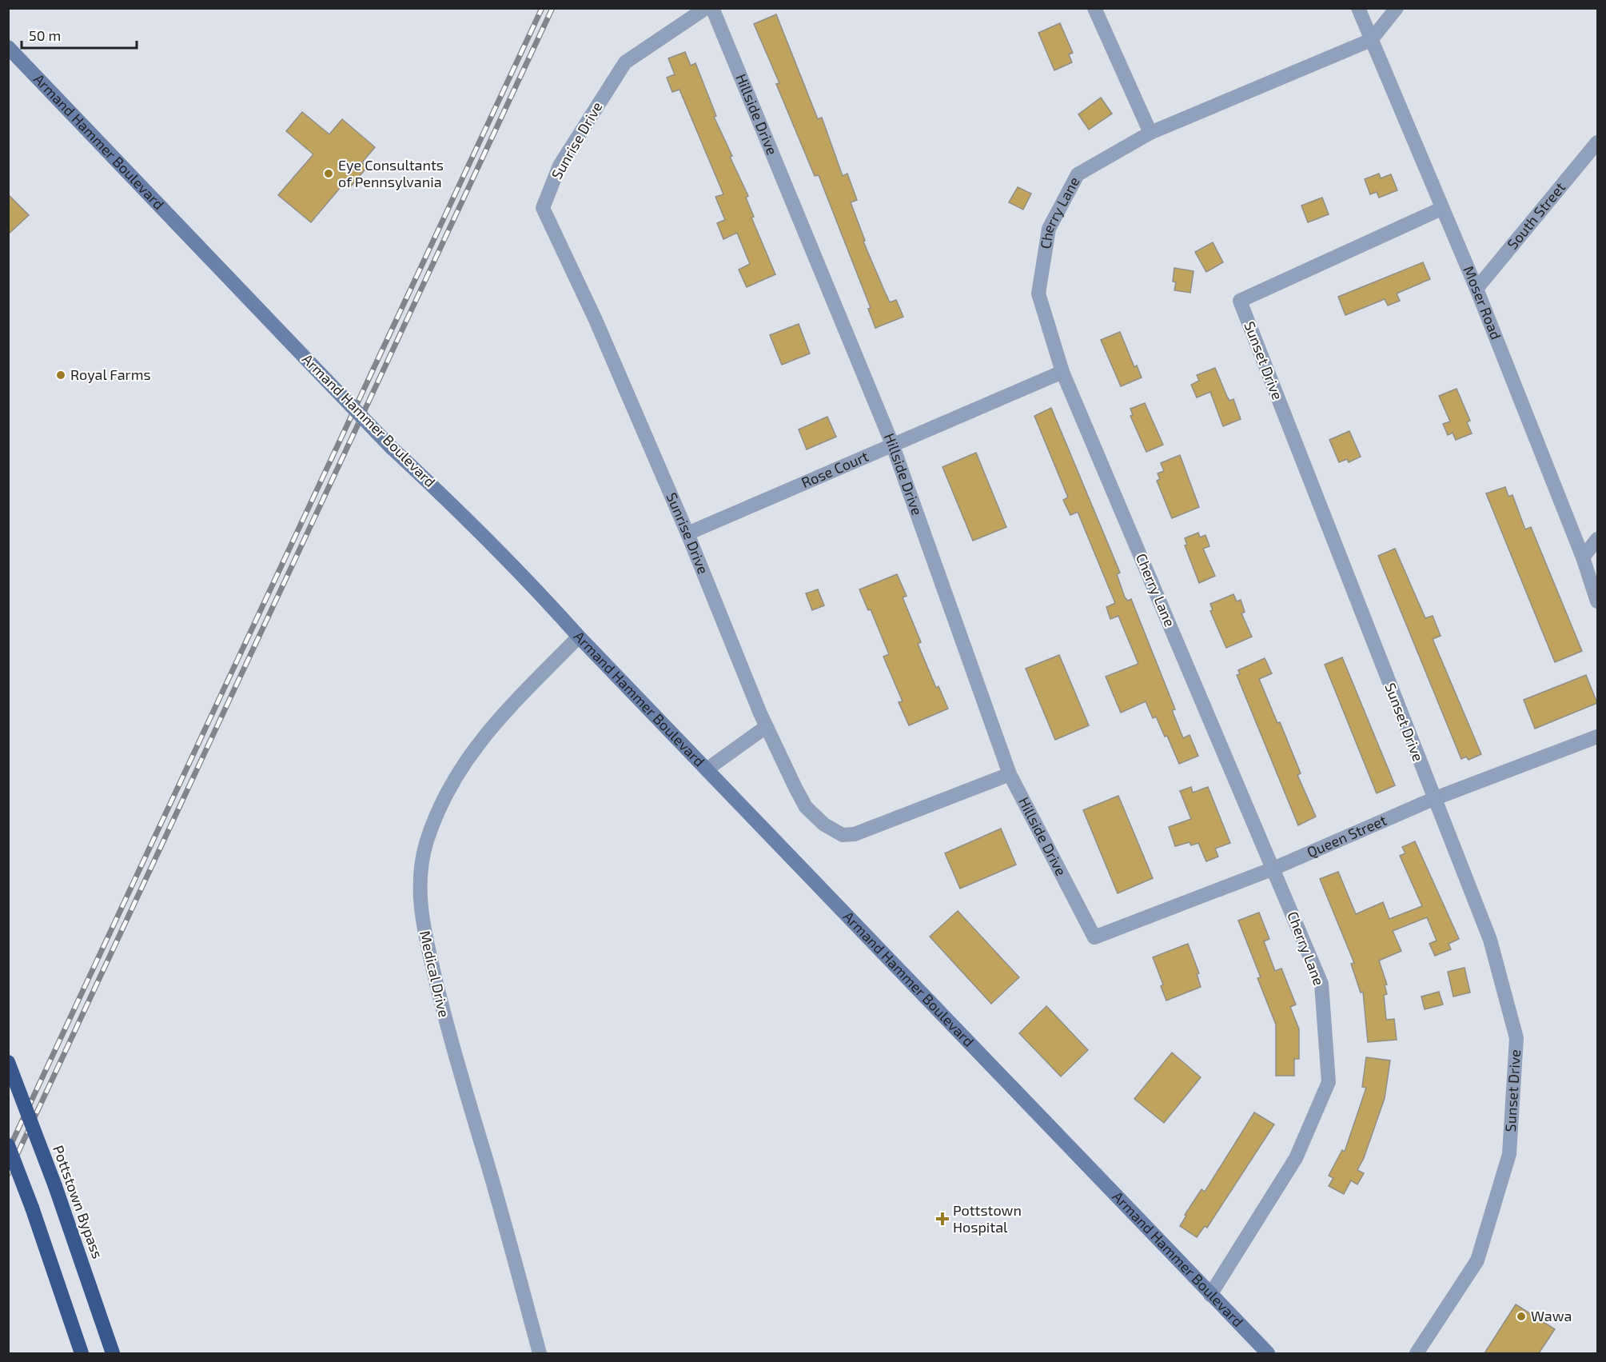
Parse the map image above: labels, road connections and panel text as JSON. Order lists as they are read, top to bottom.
{
  "streets": {
    "highway": ["Pottstown Bypass"],
    "street": [
      "Hillside Drive",
      "Sunrise Drive",
      "Armand Hammer Boulevard",
      "Cherry Lane",
      "South Street",
      "Moser Road",
      "Sunset Drive",
      "Rose Court",
      "Queen Street",
      "Medical Drive"
    ]
  },
  "crossings": [
    ["Hillside Drive", "Sunrise Drive"],
    ["Hillside Drive", "Rose Court"],
    ["Hillside Drive", "Queen Street"],
    ["Sunrise Drive", "Rose Court"],
    ["Armand Hammer Boulevard", "Cherry Lane"],
    ["Armand Hammer Boulevard", "Medical Drive"],
    ["Cherry Lane", "Moser Road"],
    ["Cherry Lane", "Rose Court"],
    ["Cherry Lane", "Queen Street"],
    ["South Street", "Moser Road"],
    ["Moser Road", "Sunset Drive"],
    ["Sunset Drive", "Queen Street"]
  ],
  "places": {
    "other": ["Eye Consultants of Pennsylvania", "Royal Farms", "Wawa"],
    "health": ["Pottstown Hospital"]
  },
  "scale_bar": "50 m"
}
